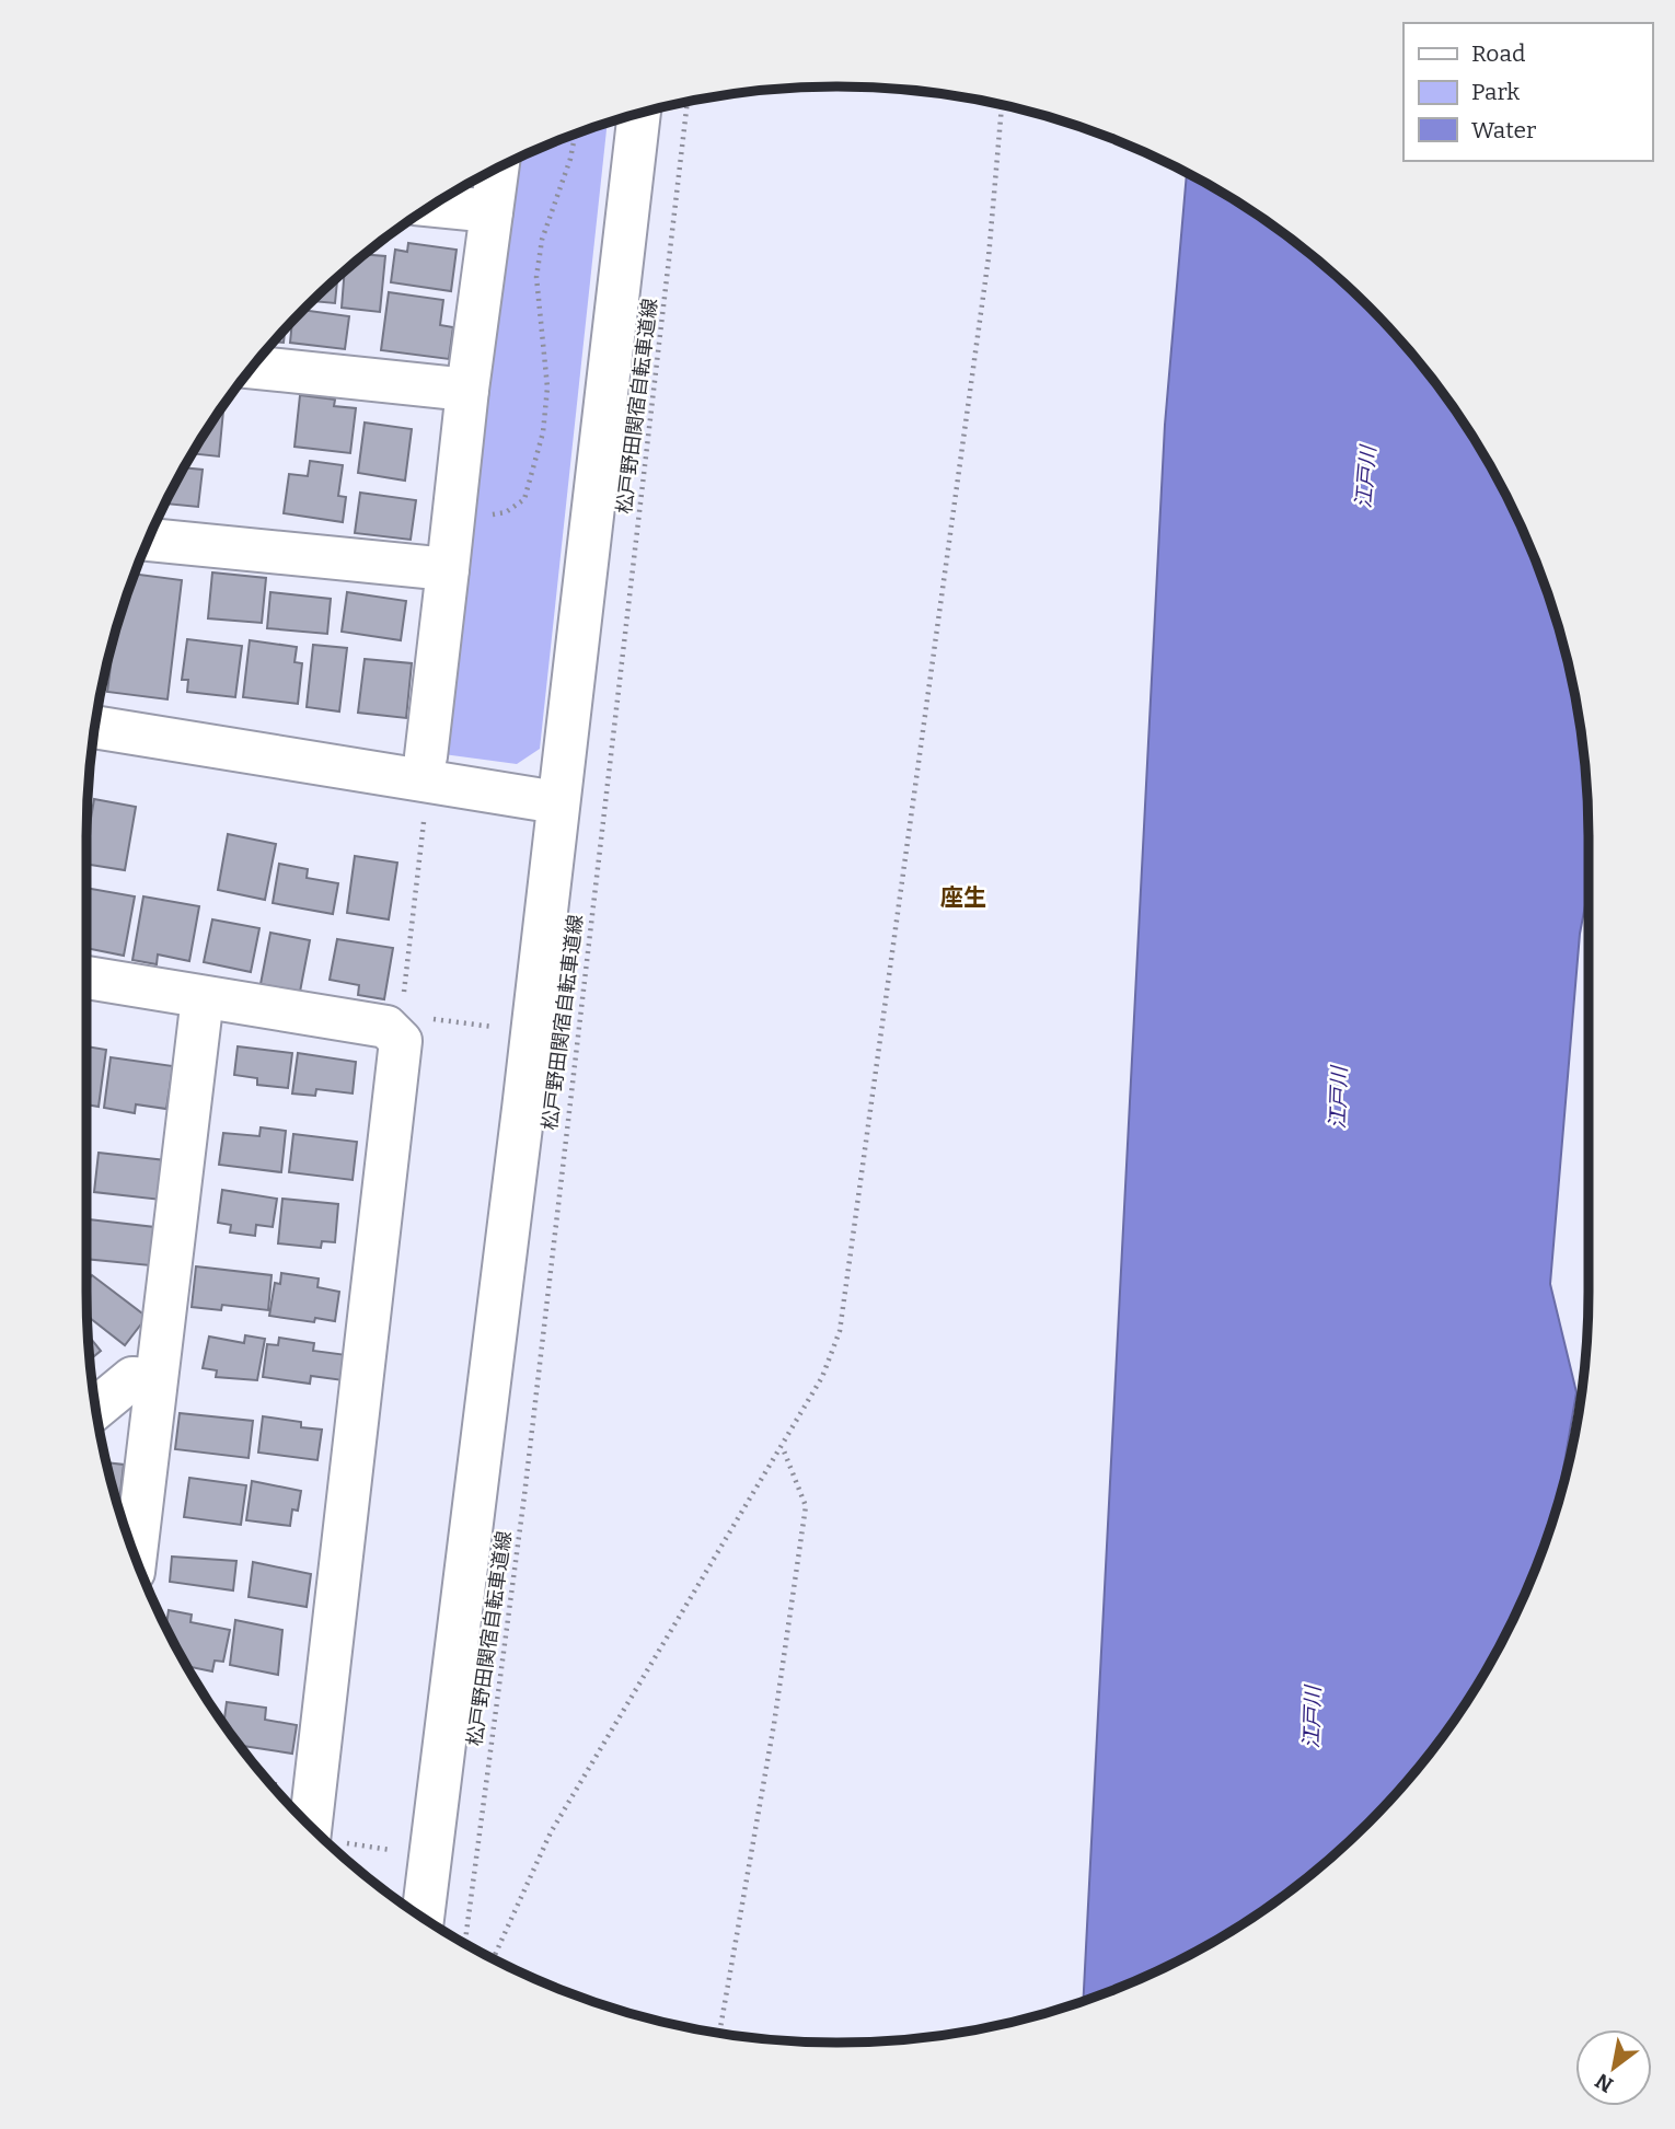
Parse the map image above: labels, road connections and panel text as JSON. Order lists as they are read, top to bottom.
{
  "streets": {
    "path": ["松戸野田関宿自転車道線"]
  },
  "districts": ["座生"],
  "water": ["江戸川"],
  "legend": ["Road", "Park", "Water"],
  "north": "bottom left"
}
